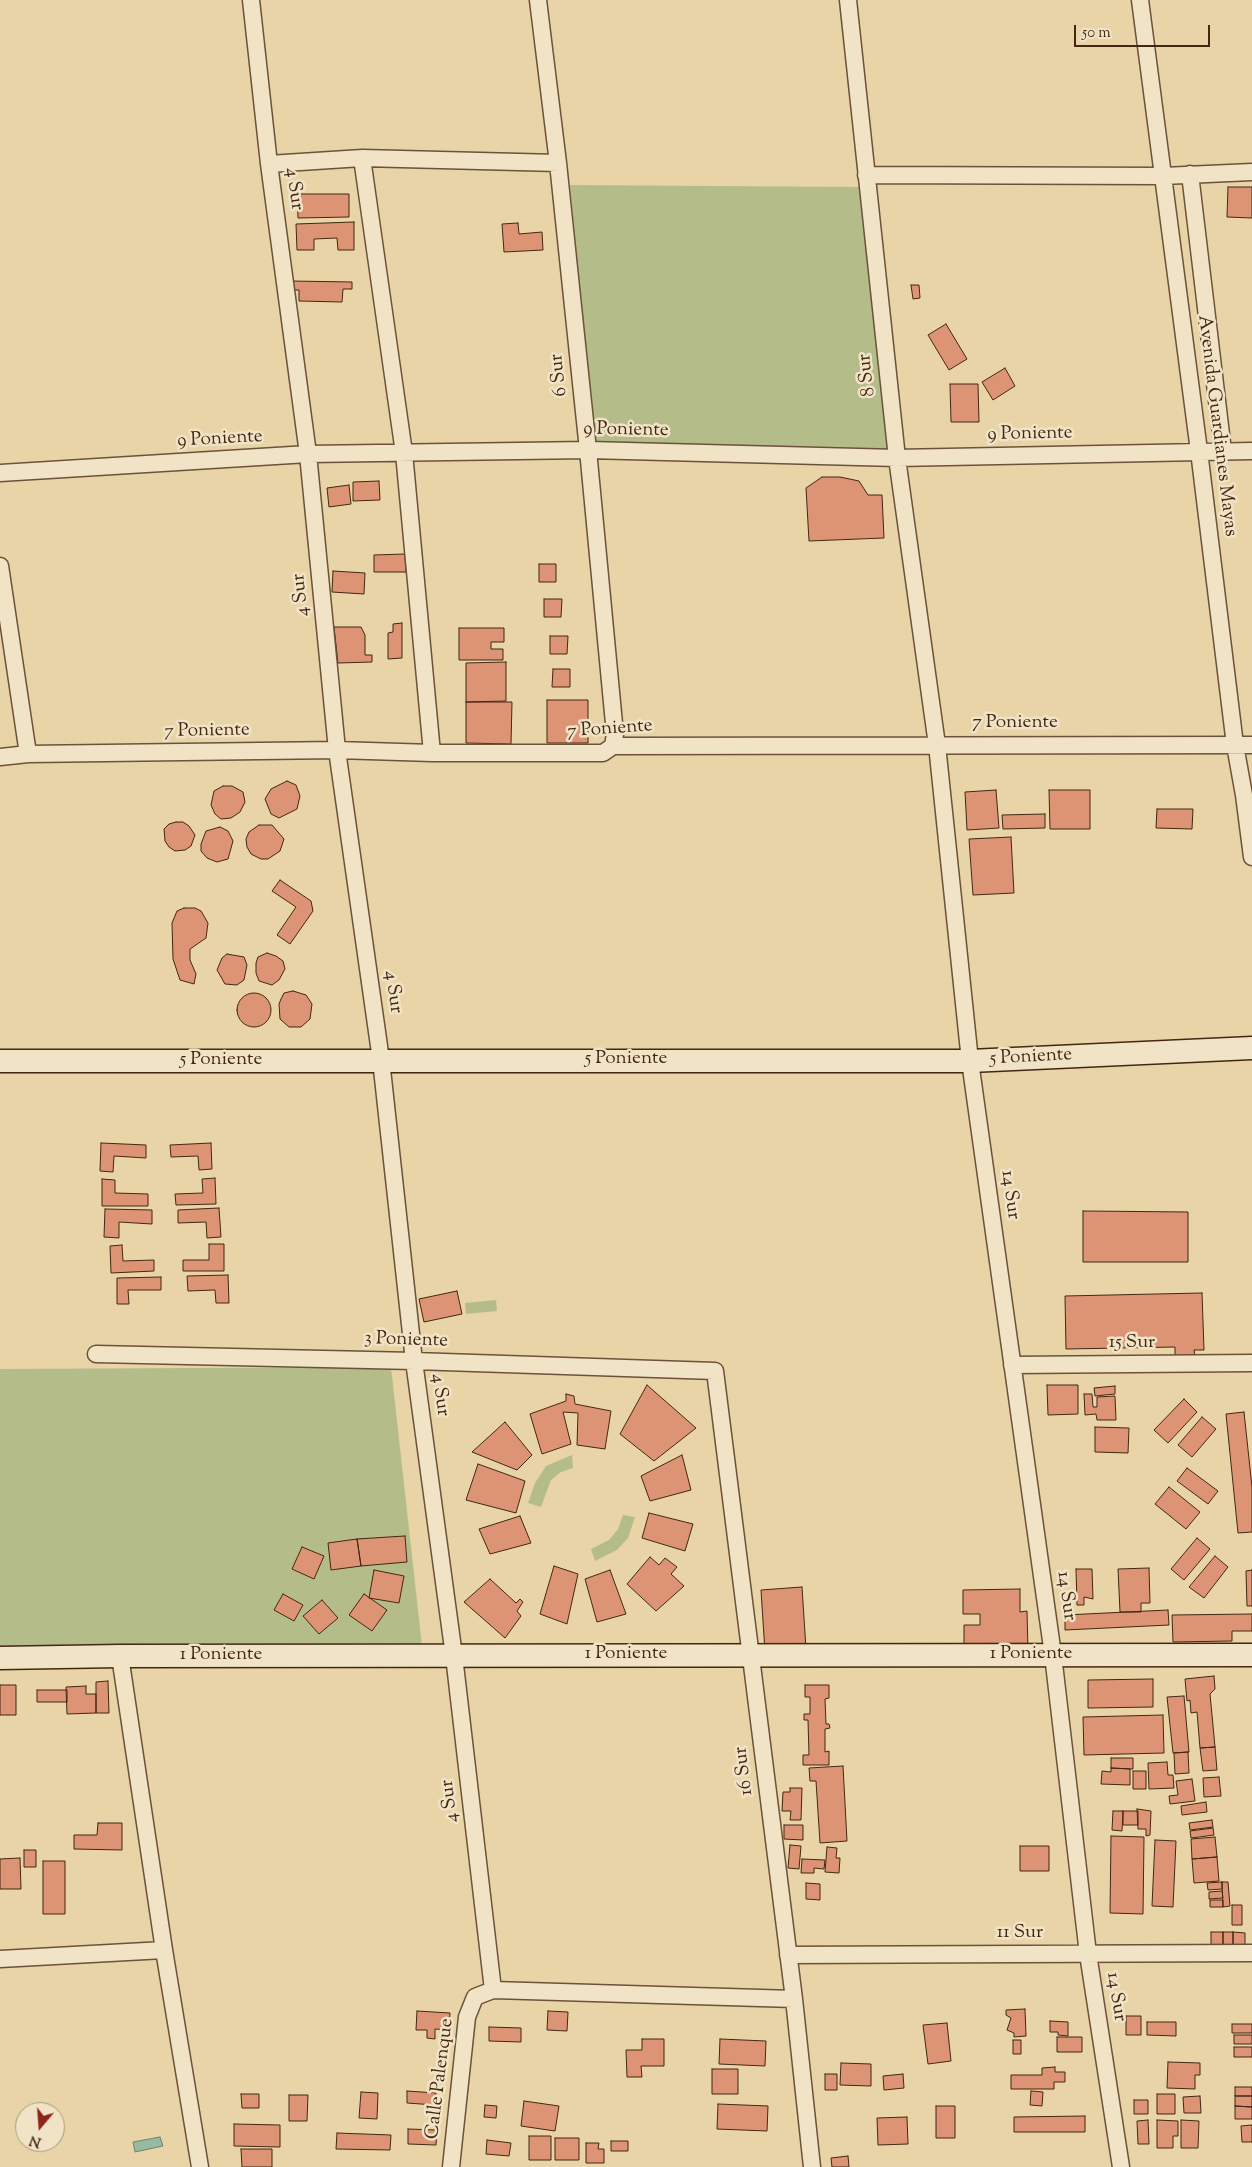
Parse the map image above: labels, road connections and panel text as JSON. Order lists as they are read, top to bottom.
{
  "streets": {
    "street": [
      "4 Sur",
      "6 Sur",
      "8 Sur",
      "Avenida Guardianes Mayas",
      "9 Poniente",
      "7 Poniente",
      "5 Poniente",
      "14 Sur",
      "3 Poniente",
      "15 Sur",
      "1 Poniente",
      "16 Sur",
      "11 Sur",
      "Calle Palenque"
    ]
  },
  "crossings": [
    ["4 Sur", "9 Poniente"],
    ["4 Sur", "7 Poniente"],
    ["4 Sur", "5 Poniente"],
    ["4 Sur", "3 Poniente"],
    ["4 Sur", "1 Poniente"],
    ["4 Sur", "Calle Palenque"],
    ["6 Sur", "9 Poniente"],
    ["6 Sur", "7 Poniente"],
    ["8 Sur", "9 Poniente"],
    ["8 Sur", "7 Poniente"],
    ["8 Sur", "14 Sur"],
    ["Avenida Guardianes Mayas", "9 Poniente"],
    ["Avenida Guardianes Mayas", "7 Poniente"],
    ["7 Poniente", "14 Sur"],
    ["5 Poniente", "14 Sur"],
    ["14 Sur", "15 Sur"],
    ["14 Sur", "1 Poniente"],
    ["14 Sur", "11 Sur"],
    ["3 Poniente", "16 Sur"],
    ["1 Poniente", "16 Sur"],
    ["16 Sur", "11 Sur"]
  ],
  "scale_bar": "50 m",
  "north": "bottom"
}
